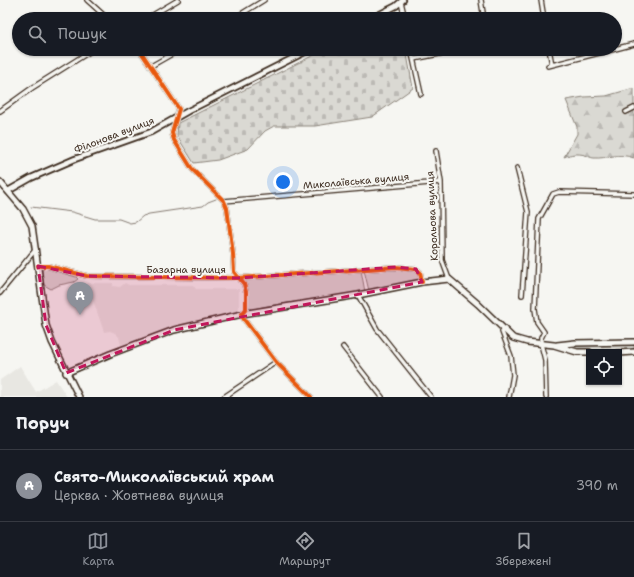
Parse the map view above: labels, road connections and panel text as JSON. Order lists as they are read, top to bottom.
{
  "streets": {
    "main road": ["Корольова вулиця"],
    "street": ["Філонова вулиця", "Миколаївська вулиця", "Базарна вулиця"]
  },
  "crossings": [
    ["Миколаївська вулиця", "Корольова вулиця"]
  ],
  "page": {
    "search": "Пошук",
    "pins": "A",
    "heading": "Поруч",
    "list": [
      {
        "mark": "A",
        "name": "Свято-Миколаївський храм",
        "note": "Церква · Жовтнева вулиця",
        "value": "390 m"
      }
    ],
    "nav": ["Карта", "Маршрут", "Збережені"]
  }
}
